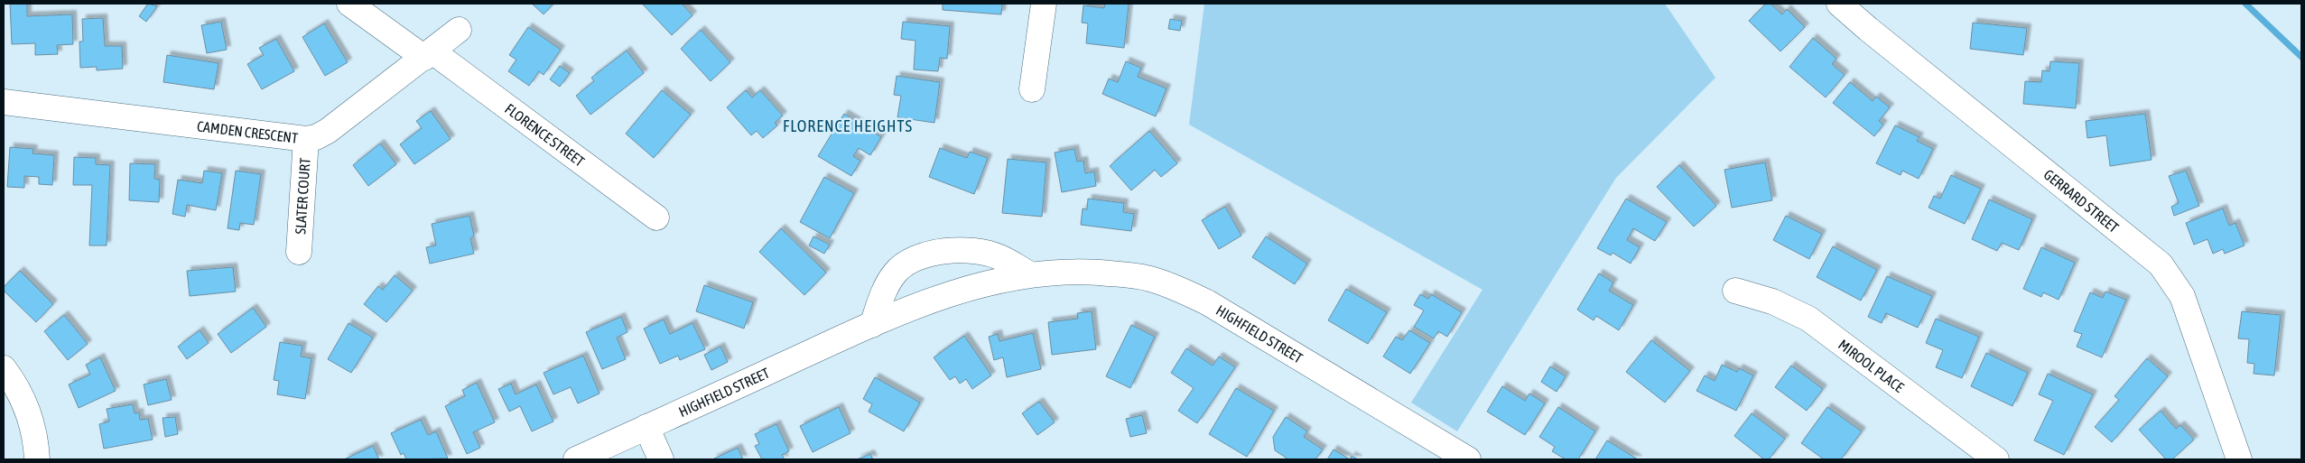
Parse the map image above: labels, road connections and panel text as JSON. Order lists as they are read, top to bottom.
{
  "streets": {
    "street": [
      "CAMDEN CRESCENT",
      "FLORENCE STREET",
      "SLATER COURT",
      "GERRARD STREET",
      "HIGHFIELD STREET",
      "MIROOL PLACE"
    ]
  },
  "crossings": [
    ["CAMDEN CRESCENT", "FLORENCE STREET"],
    ["CAMDEN CRESCENT", "SLATER COURT"]
  ],
  "districts": ["FLORENCE HEIGHTS"]
}
